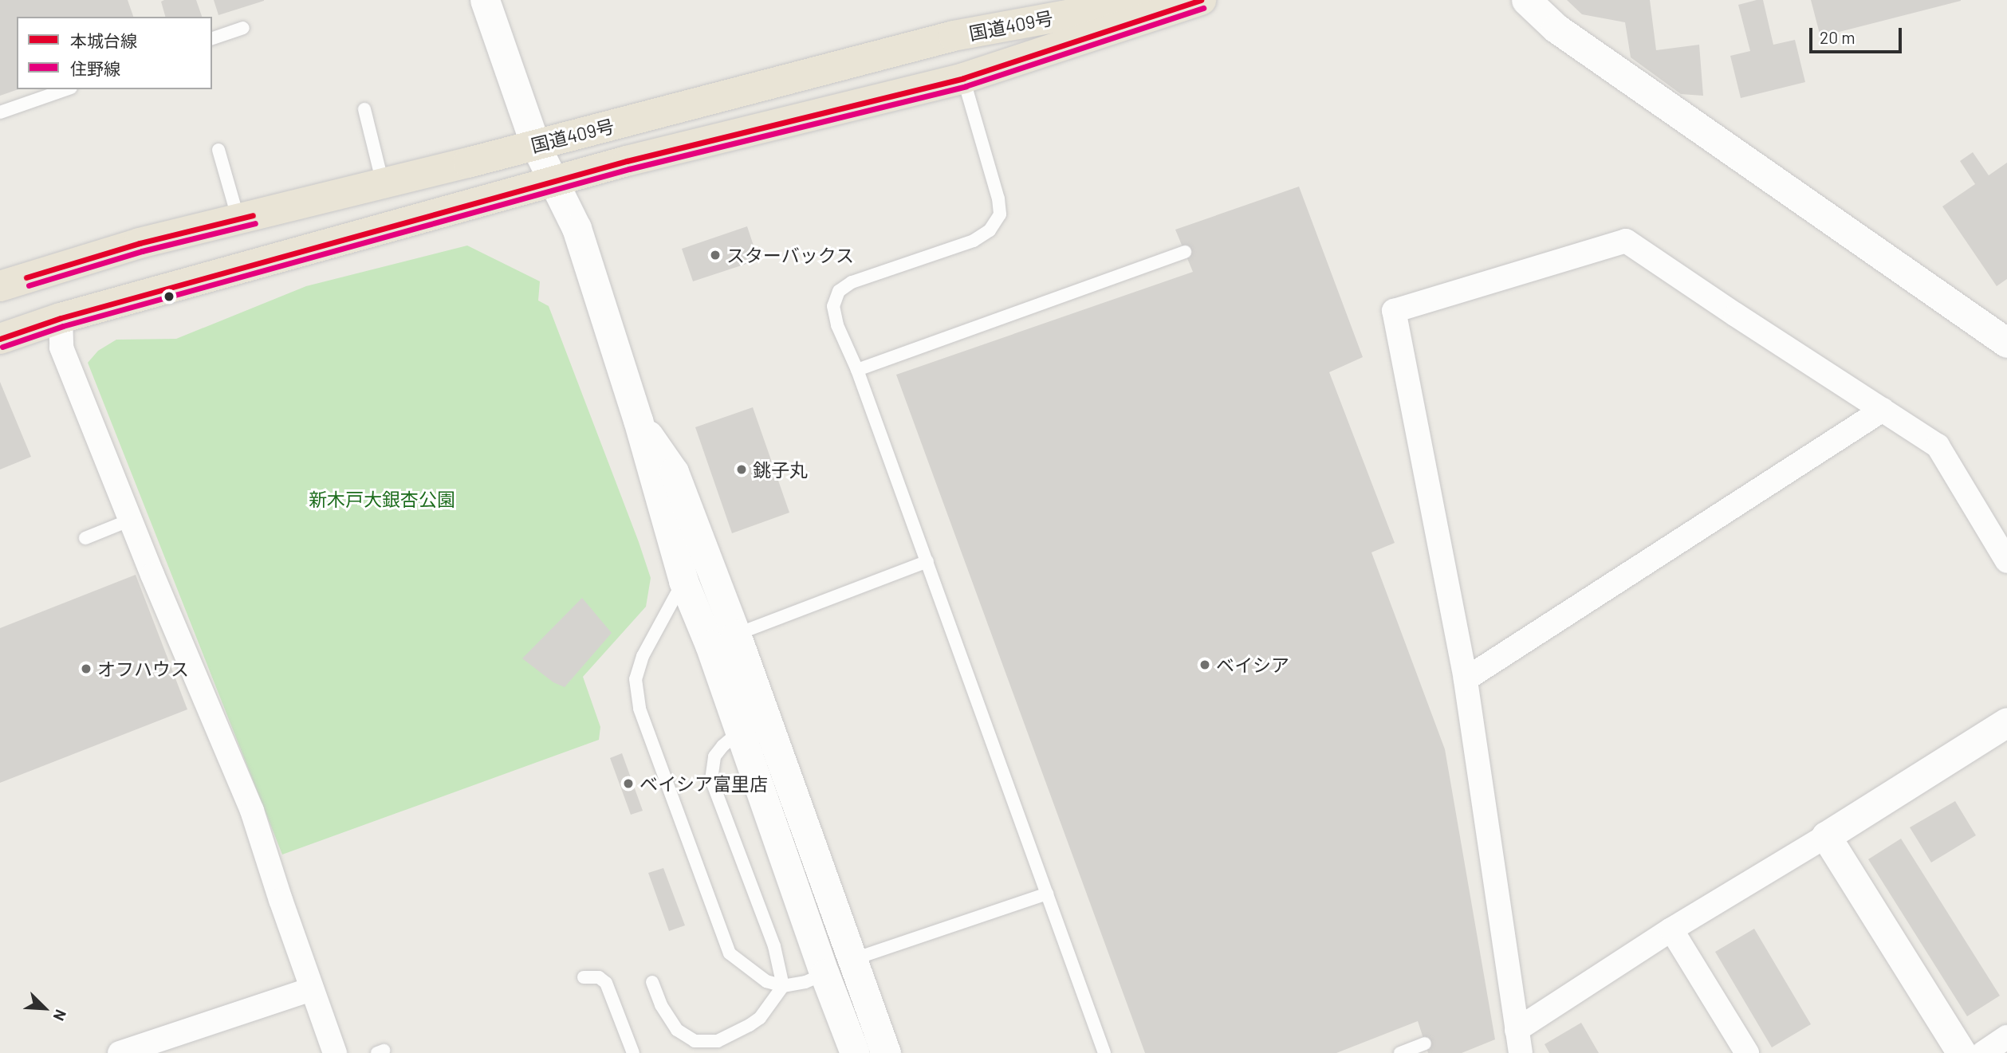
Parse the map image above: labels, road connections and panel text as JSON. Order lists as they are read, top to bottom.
{
  "streets": {
    "highway": ["国道409号"]
  },
  "parks": ["新木戸大銀杏公園"],
  "places": [
    "スターバックス",
    "銚子丸",
    "ベイシア",
    "オフハウス",
    "ベイシア富里店"
  ],
  "lines": ["transit line 本城台線", "transit line 住野線"],
  "legend": ["本城台線", "住野線"],
  "scale_bar": "20 m",
  "north": "bottom right"
}
